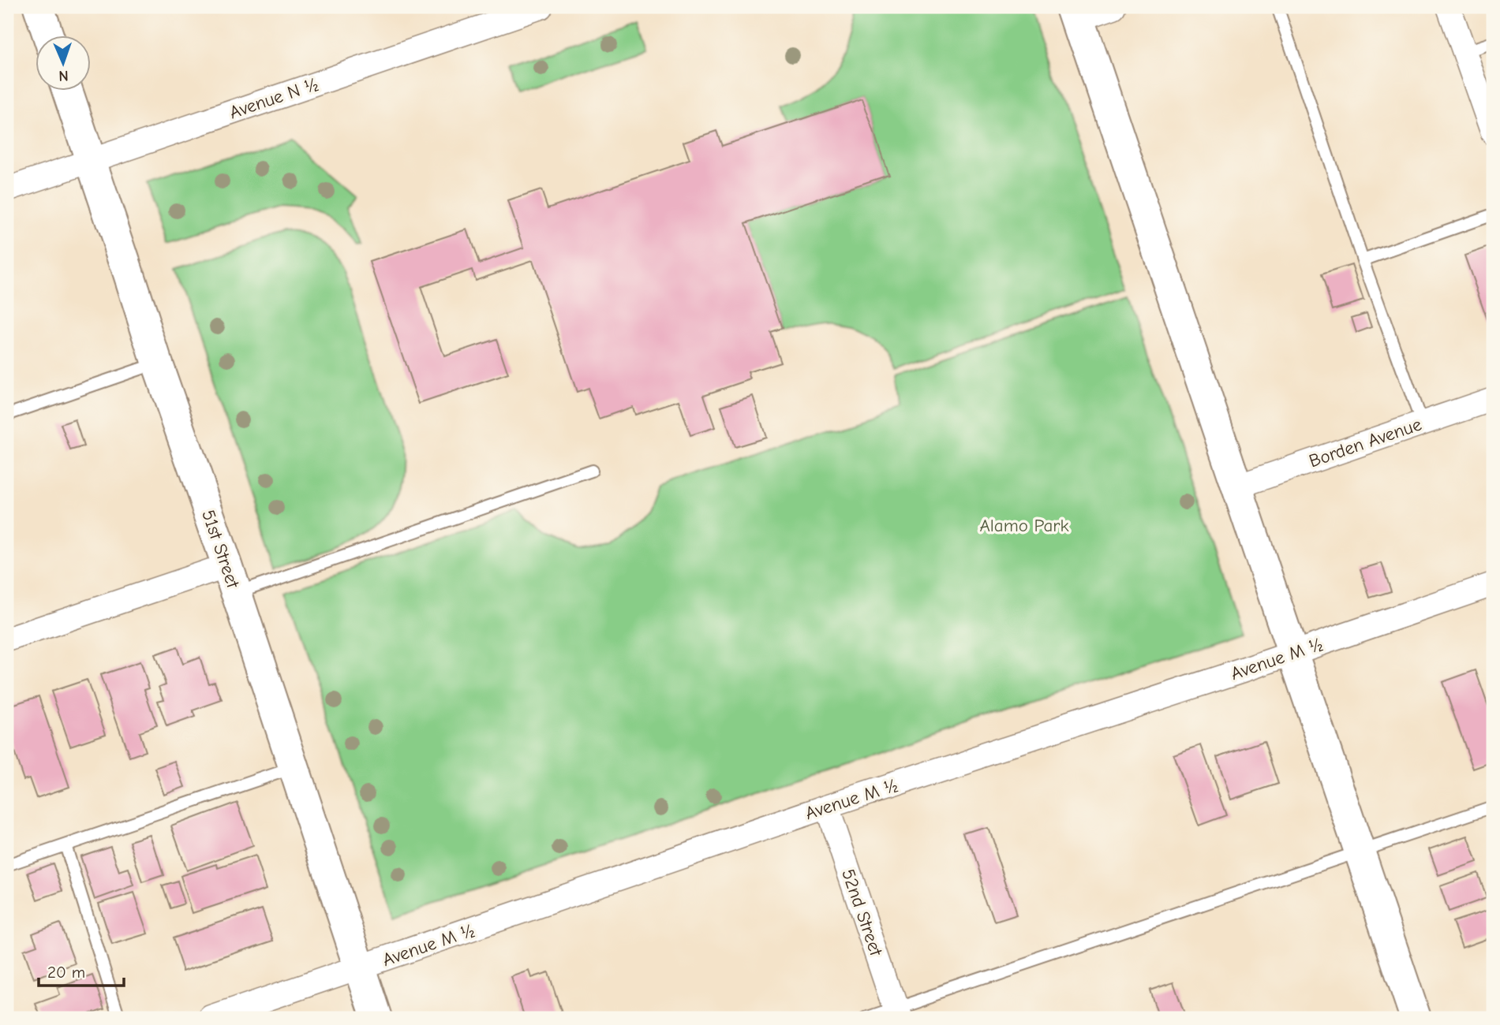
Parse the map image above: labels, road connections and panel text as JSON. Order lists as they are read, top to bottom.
{
  "streets": {
    "main road": ["51st Street"],
    "street": [
      "Avenue N ½",
      "Borden Avenue",
      "Avenue M ½",
      "52nd Street"
    ]
  },
  "crossings": [
    ["Avenue N ½", "51st Street"],
    ["51st Street", "Avenue M ½"],
    ["Avenue M ½", "52nd Street"]
  ],
  "parks": ["Alamo Park"],
  "scale_bar": "20 m",
  "north": "bottom"
}
